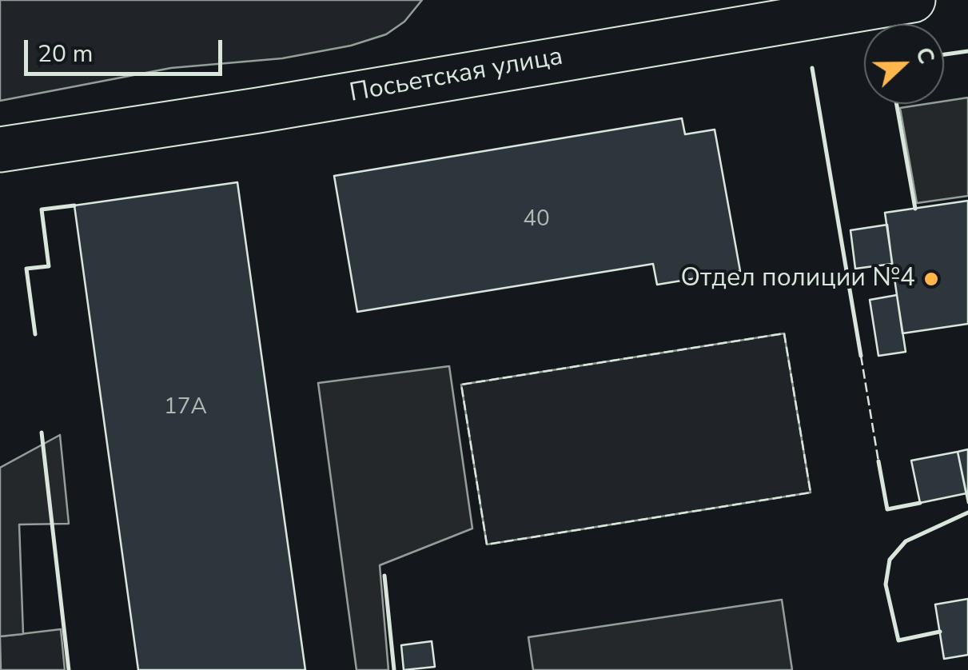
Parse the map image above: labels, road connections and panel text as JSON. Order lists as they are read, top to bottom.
{
  "streets": {
    "street": ["Посьетская улица"]
  },
  "places": ["Отдел полиции №4"],
  "house_numbers": ["40", "17А"],
  "scale_bar": "20 m",
  "north": "right"
}
